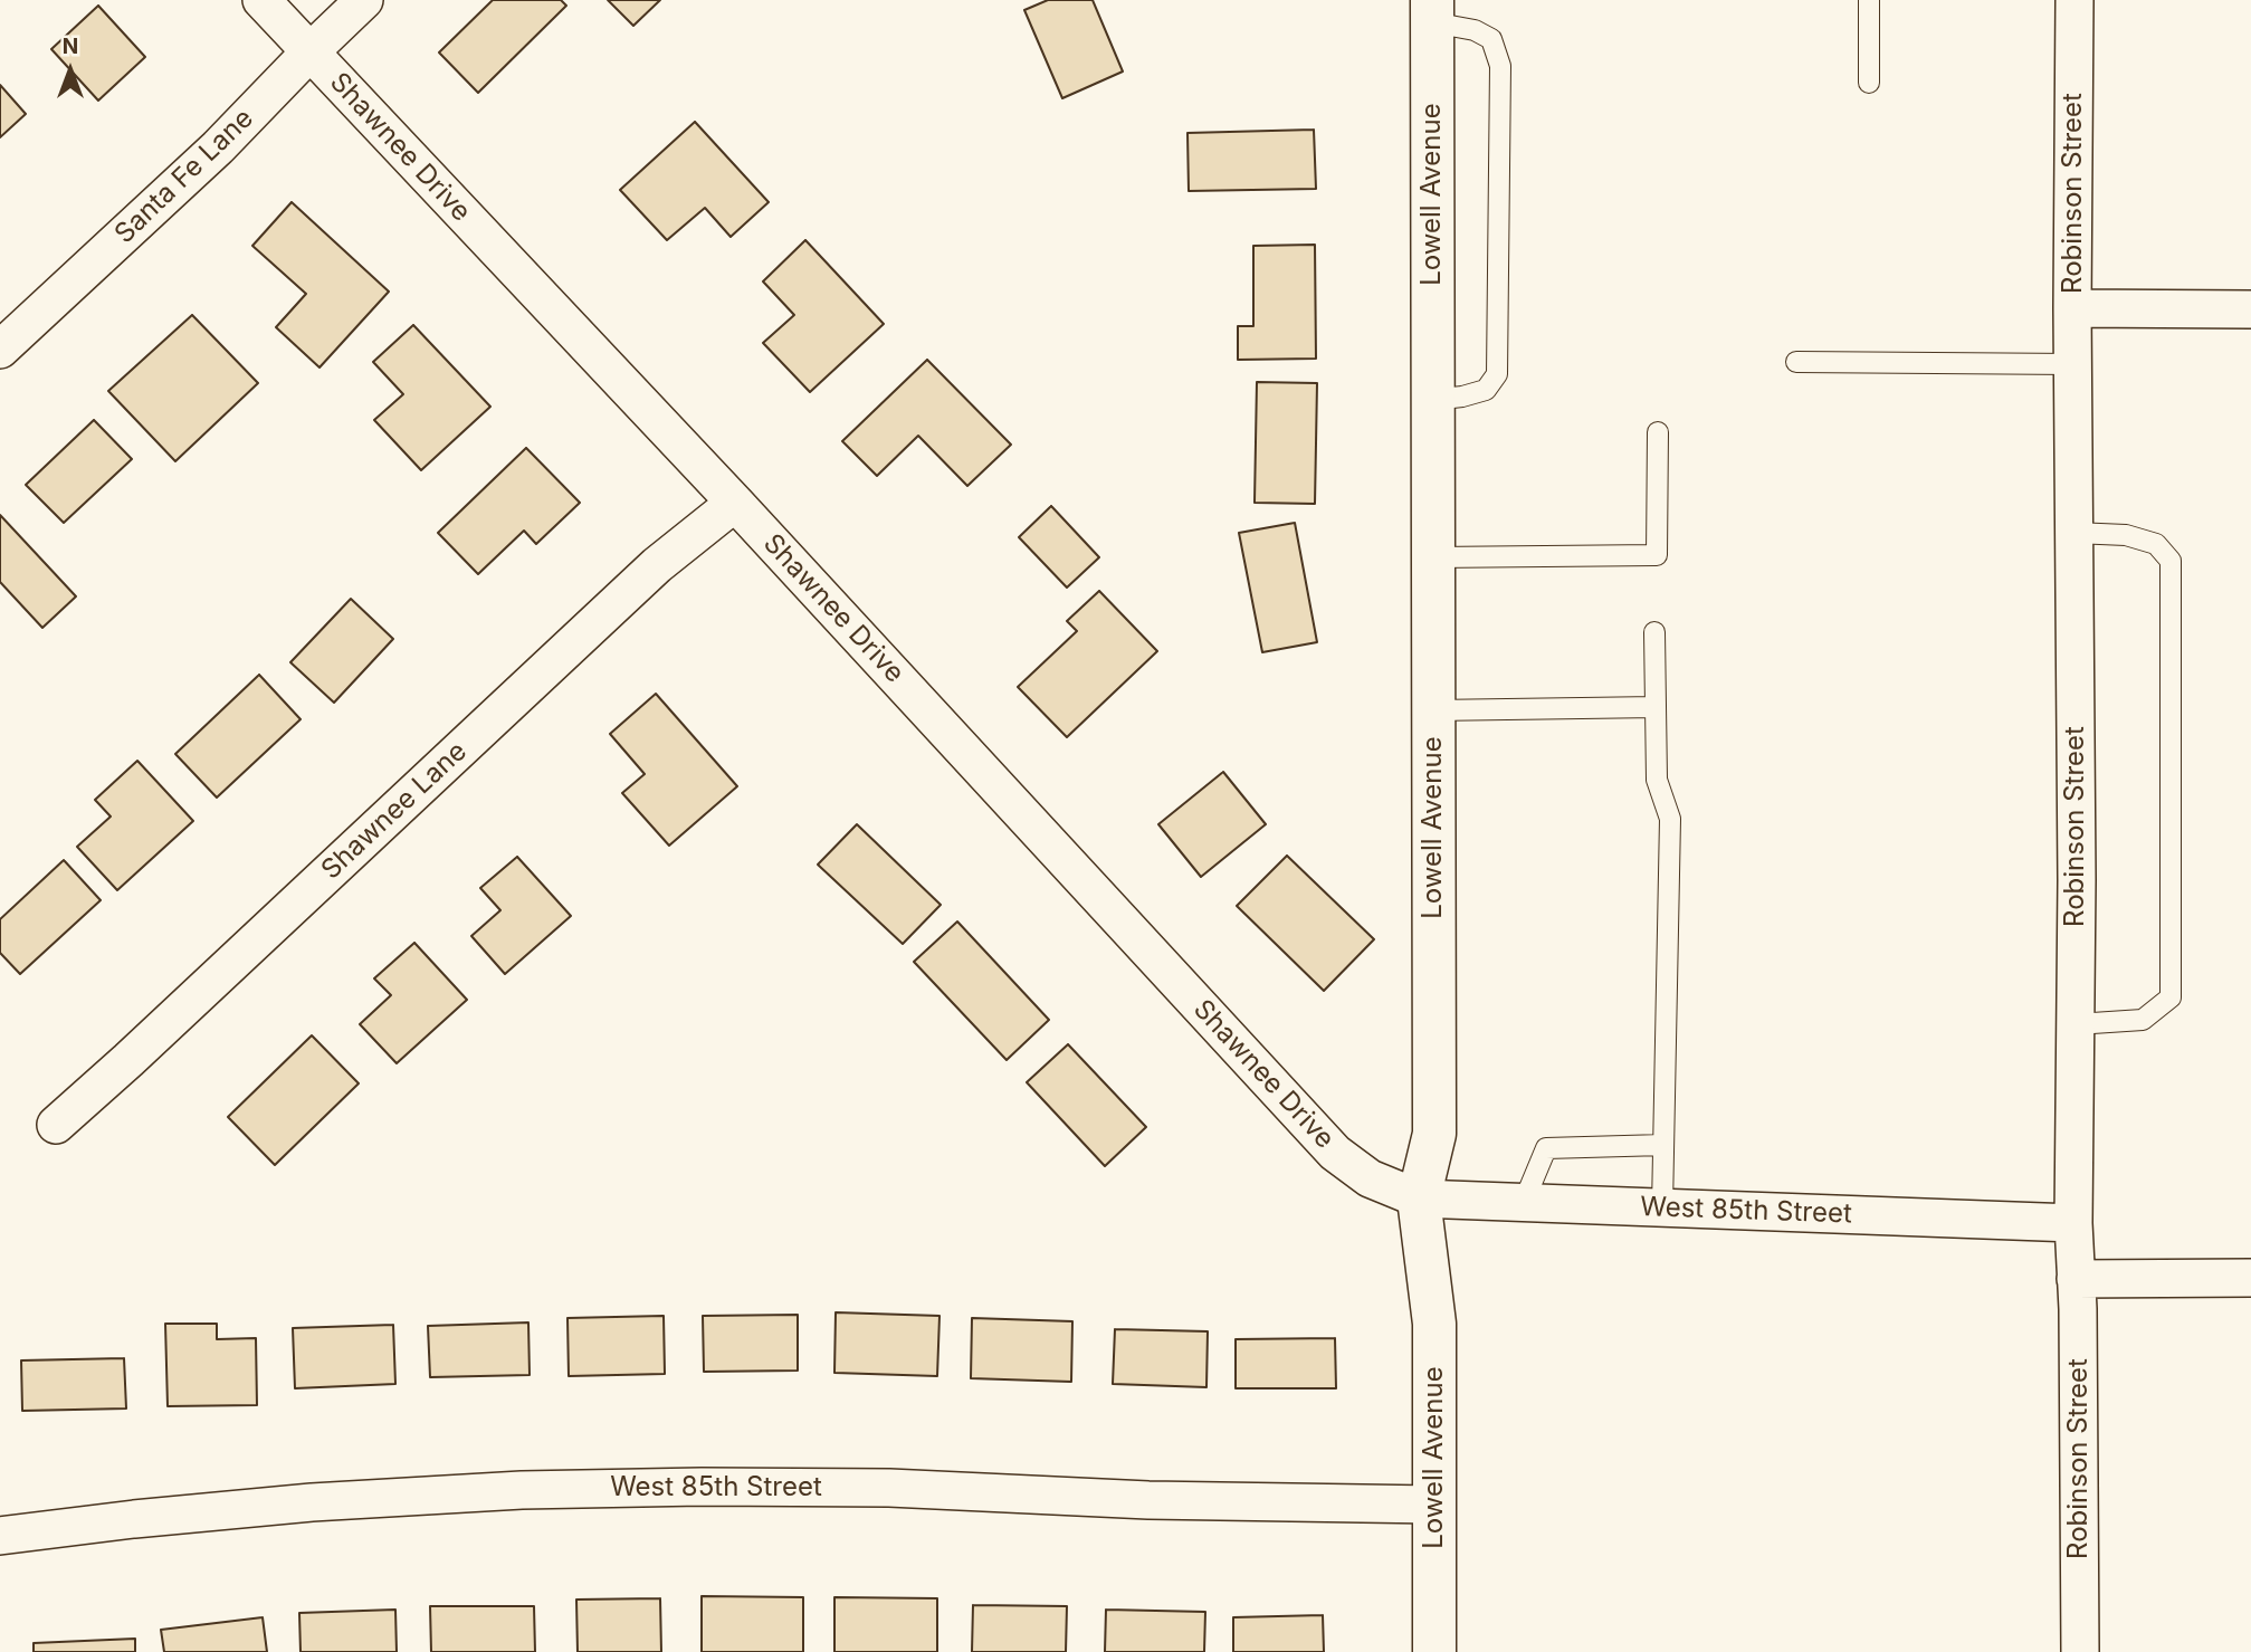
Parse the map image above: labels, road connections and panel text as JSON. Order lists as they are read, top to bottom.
{
  "streets": {
    "street": [
      "Shawnee Drive",
      "Santa Fe Lane",
      "Robinson Street",
      "Lowell Avenue",
      "Shawnee Lane",
      "West 85th Street"
    ]
  },
  "crossings": [
    ["Shawnee Drive", "Santa Fe Lane"],
    ["Shawnee Drive", "Lowell Avenue"],
    ["Shawnee Drive", "Shawnee Lane"],
    ["Shawnee Drive", "West 85th Street"],
    ["Robinson Street", "West 85th Street"],
    ["Lowell Avenue", "West 85th Street"]
  ],
  "north": "top"
}
